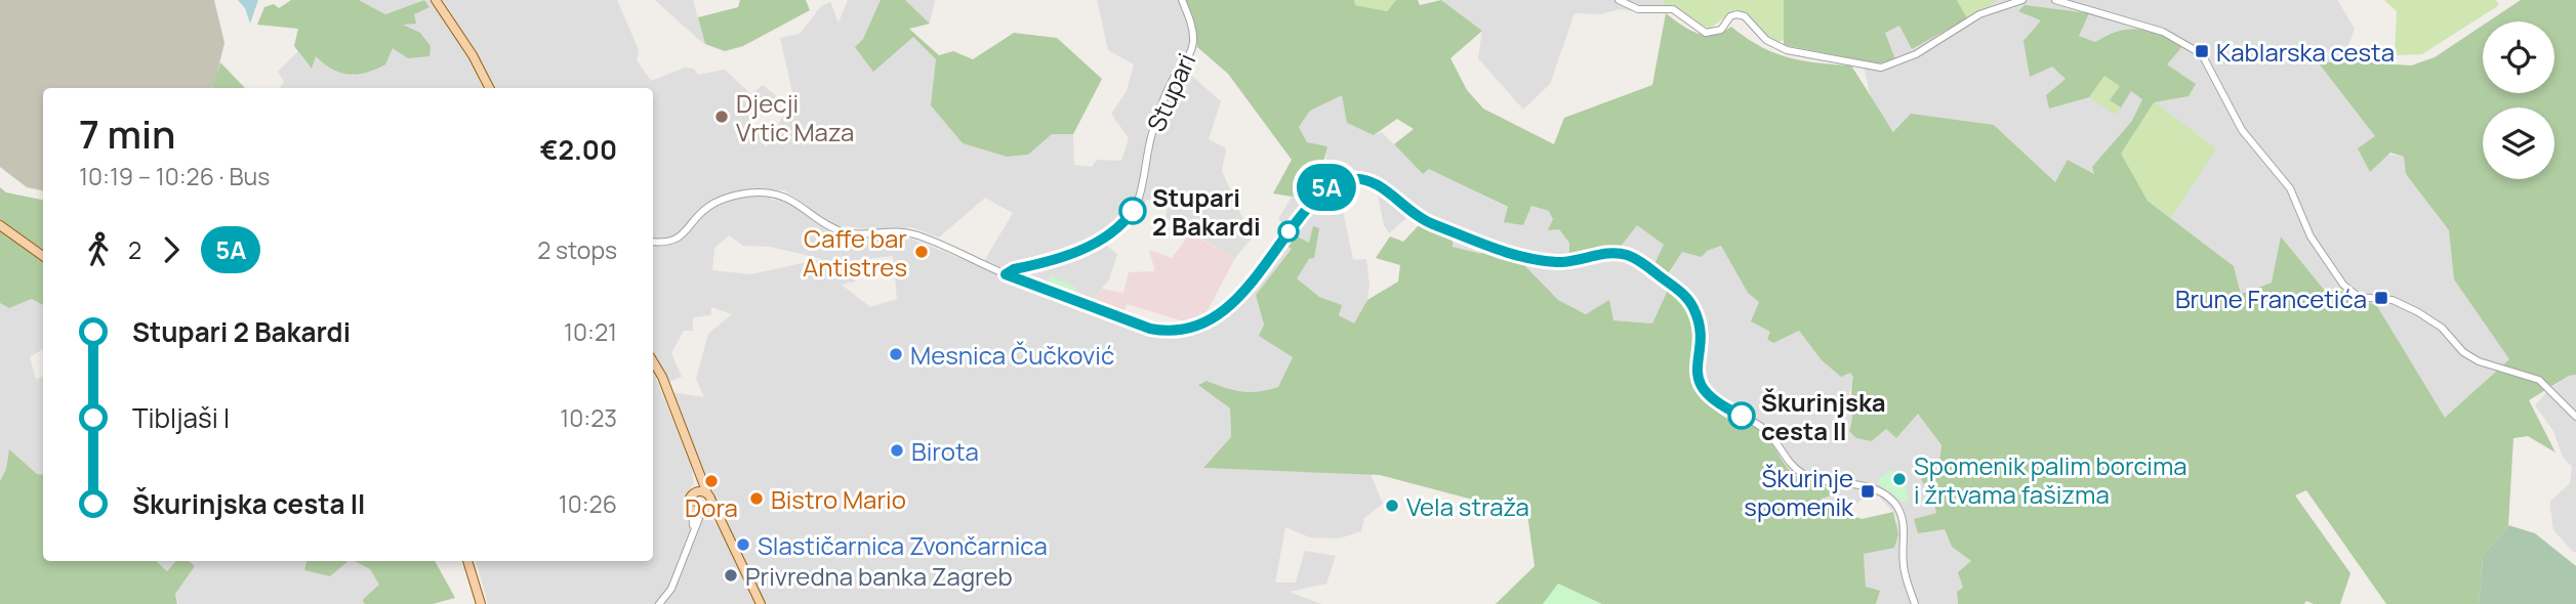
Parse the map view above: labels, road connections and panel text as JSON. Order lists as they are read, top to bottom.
{
  "streets": {
    "street": ["Stupari"]
  },
  "places": {
    "transit": ["Kablarska cesta", "Brune Francetića", "Škurinje spomenik"],
    "other": [
      "Djecji Vrtic Maza",
      "Stupari 2 Bakardi",
      "Caffe bar Antistres",
      "Mesnica Čučković",
      "Škurinjska cesta II",
      "Birota",
      "Spomenik palim borcima i žrtvama fašizma",
      "Dora",
      "Bistro Mario",
      "Vela straža",
      "Slastičarnica Zvončarnica",
      "Privredna banka Zagreb"
    ]
  },
  "lines": ["bus line 5A"],
  "page": {
    "on_map": "5A",
    "heading": ["7 min", "10:19 – 10:26 · Bus", "€2.00"],
    "legs": ["2", "5A", "2 stops"],
    "list": [
      {
        "name": "Stupari 2 Bakardi",
        "value": "10:21"
      },
      {
        "name": "Tibljaši I",
        "value": "10:23"
      },
      {
        "name": "Škurinjska cesta II",
        "value": "10:26"
      }
    ]
  }
}
